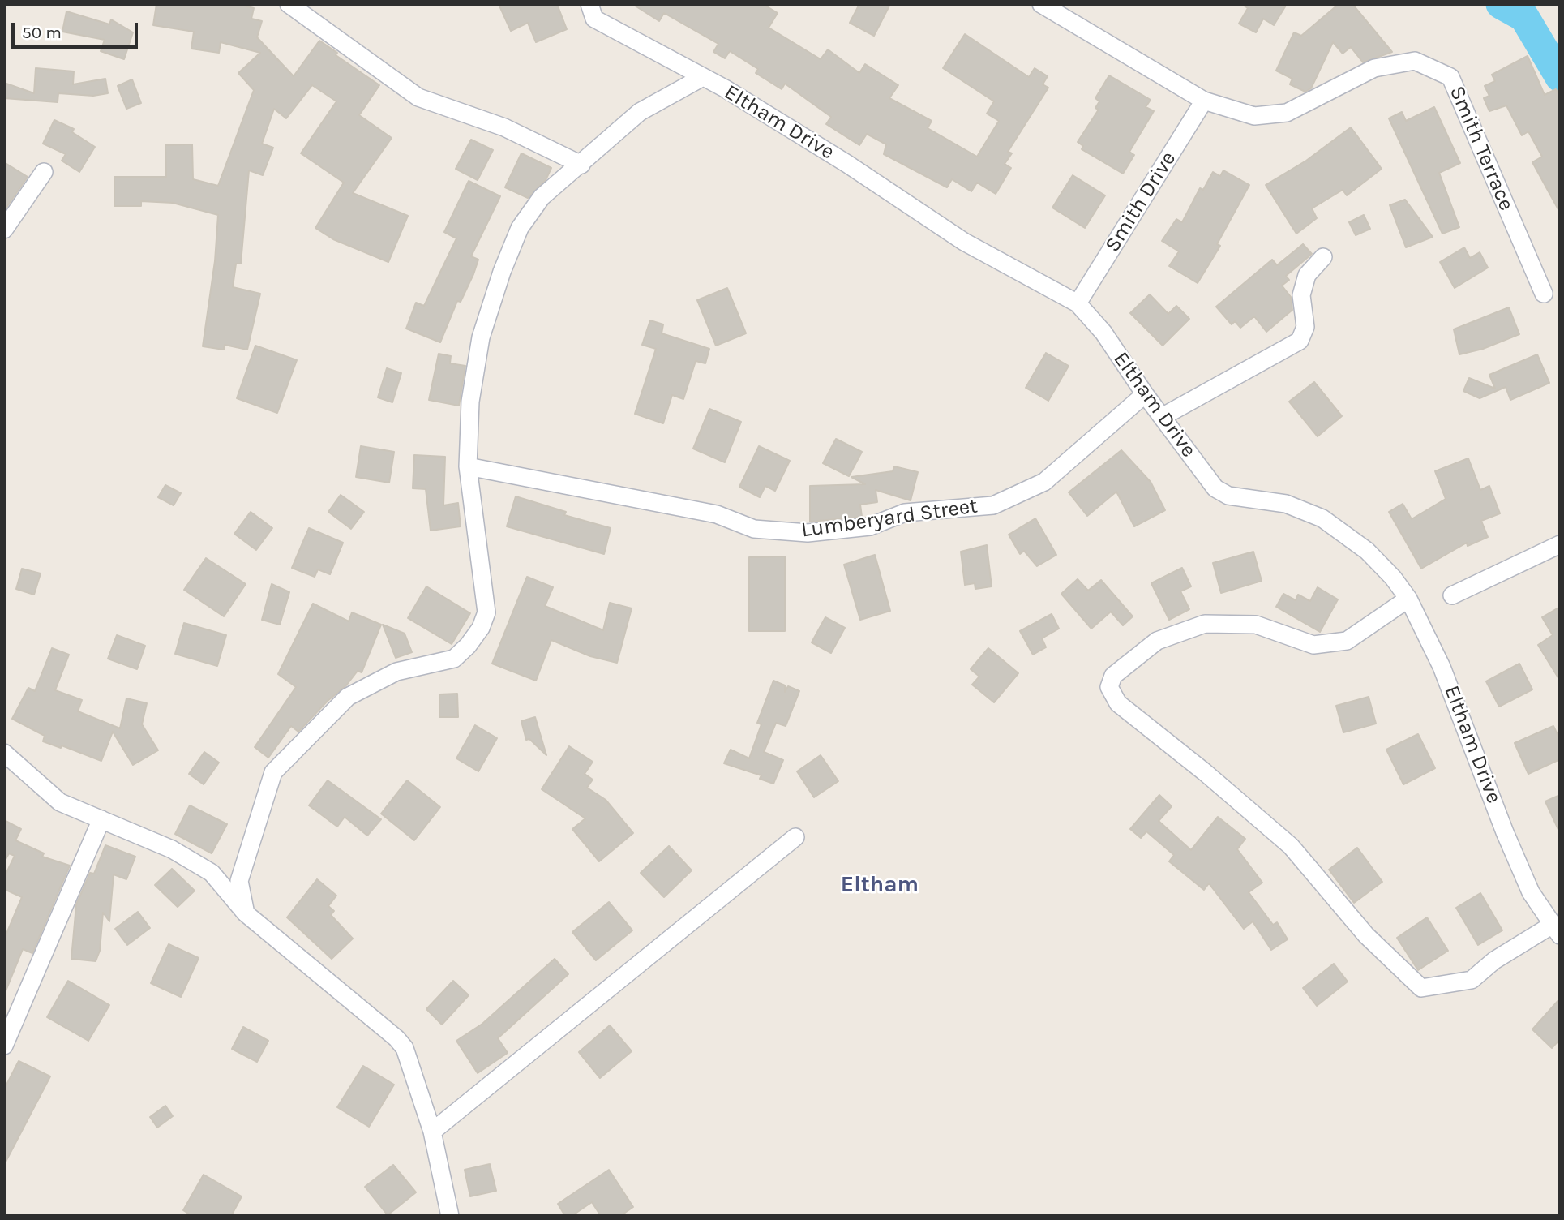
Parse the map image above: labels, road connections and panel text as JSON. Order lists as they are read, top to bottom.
{
  "streets": {
    "street": [
      "Eltham Drive",
      "Smith Terrace",
      "Smith Drive",
      "Lumberyard Street"
    ]
  },
  "crossings": [
    ["Eltham Drive", "Smith Drive"],
    ["Eltham Drive", "Lumberyard Street"],
    ["Smith Terrace", "Smith Drive"]
  ],
  "districts": ["Eltham"],
  "scale_bar": "50 m"
}
